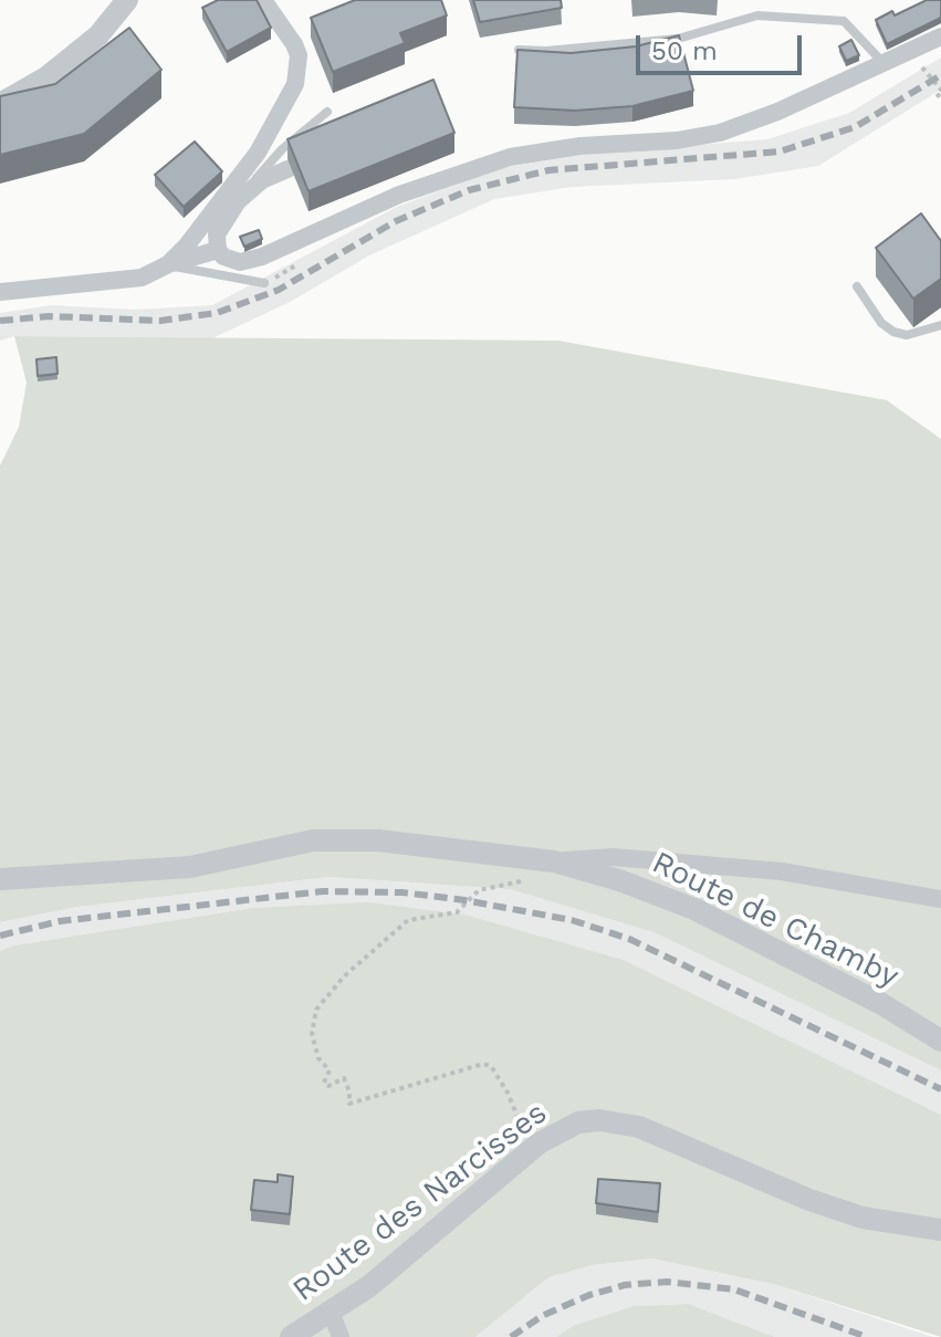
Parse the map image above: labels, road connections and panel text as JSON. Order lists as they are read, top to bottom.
{
  "streets": {
    "street": ["Route de Chamby", "Route des Narcisses"]
  },
  "scale_bar": "50 m"
}
